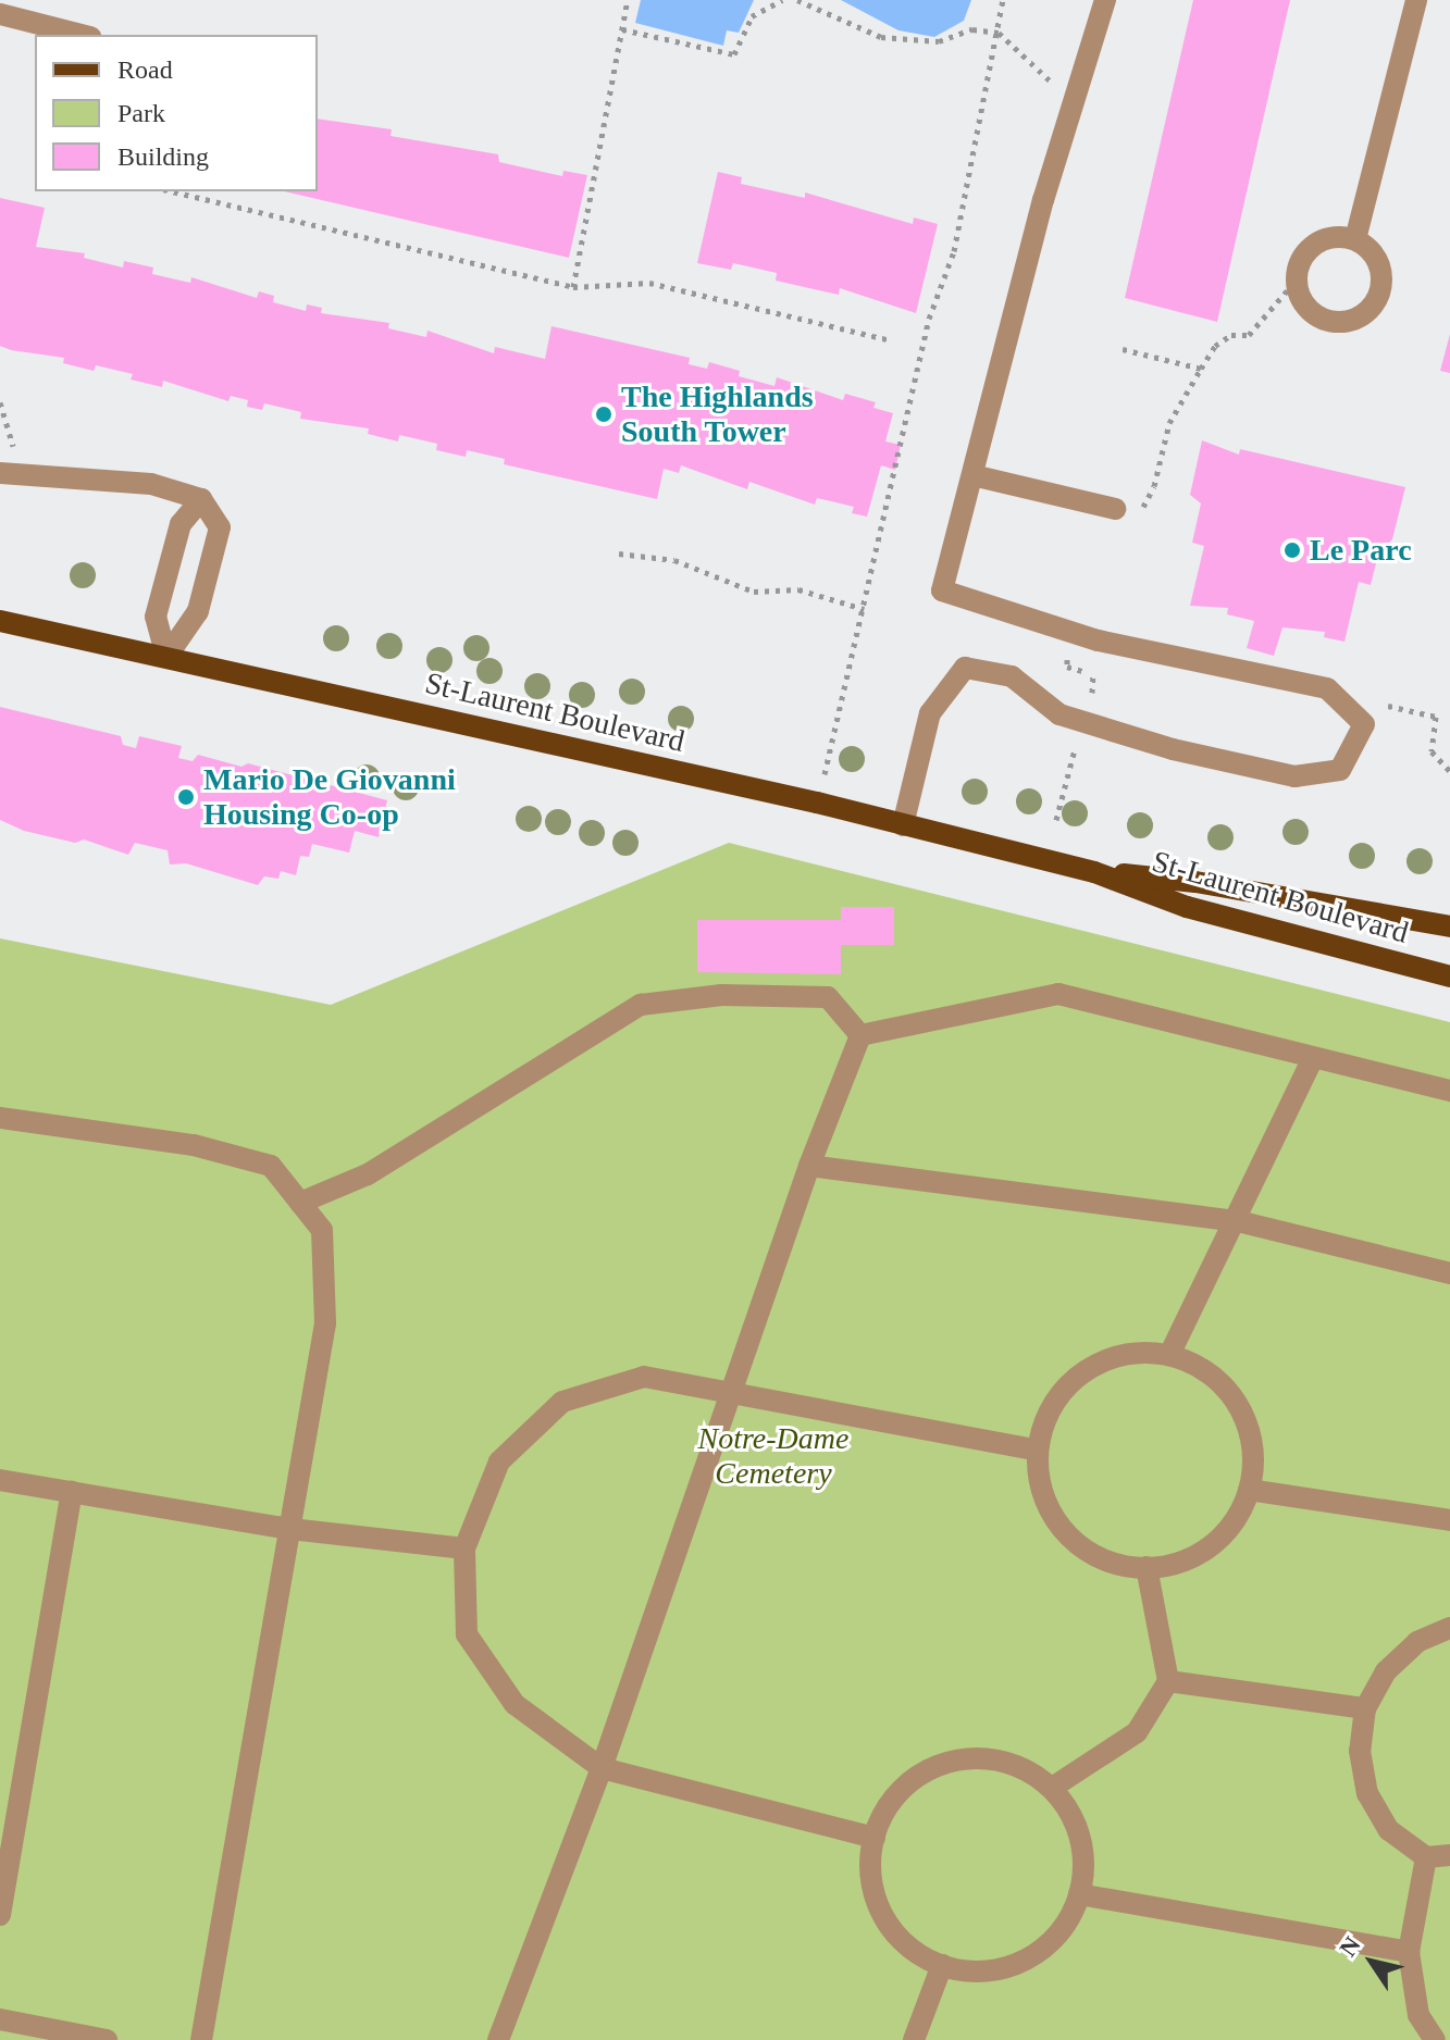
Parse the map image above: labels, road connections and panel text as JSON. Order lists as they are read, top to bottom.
{
  "streets": {
    "main road": ["St-Laurent Boulevard"]
  },
  "parks": ["Notre-Dame Cemetery"],
  "places": ["The Highlands South Tower", "Le Parc", "Mario De Giovanni Housing Co-op"],
  "legend": ["Road", "Park", "Building"],
  "north": "top left"
}
